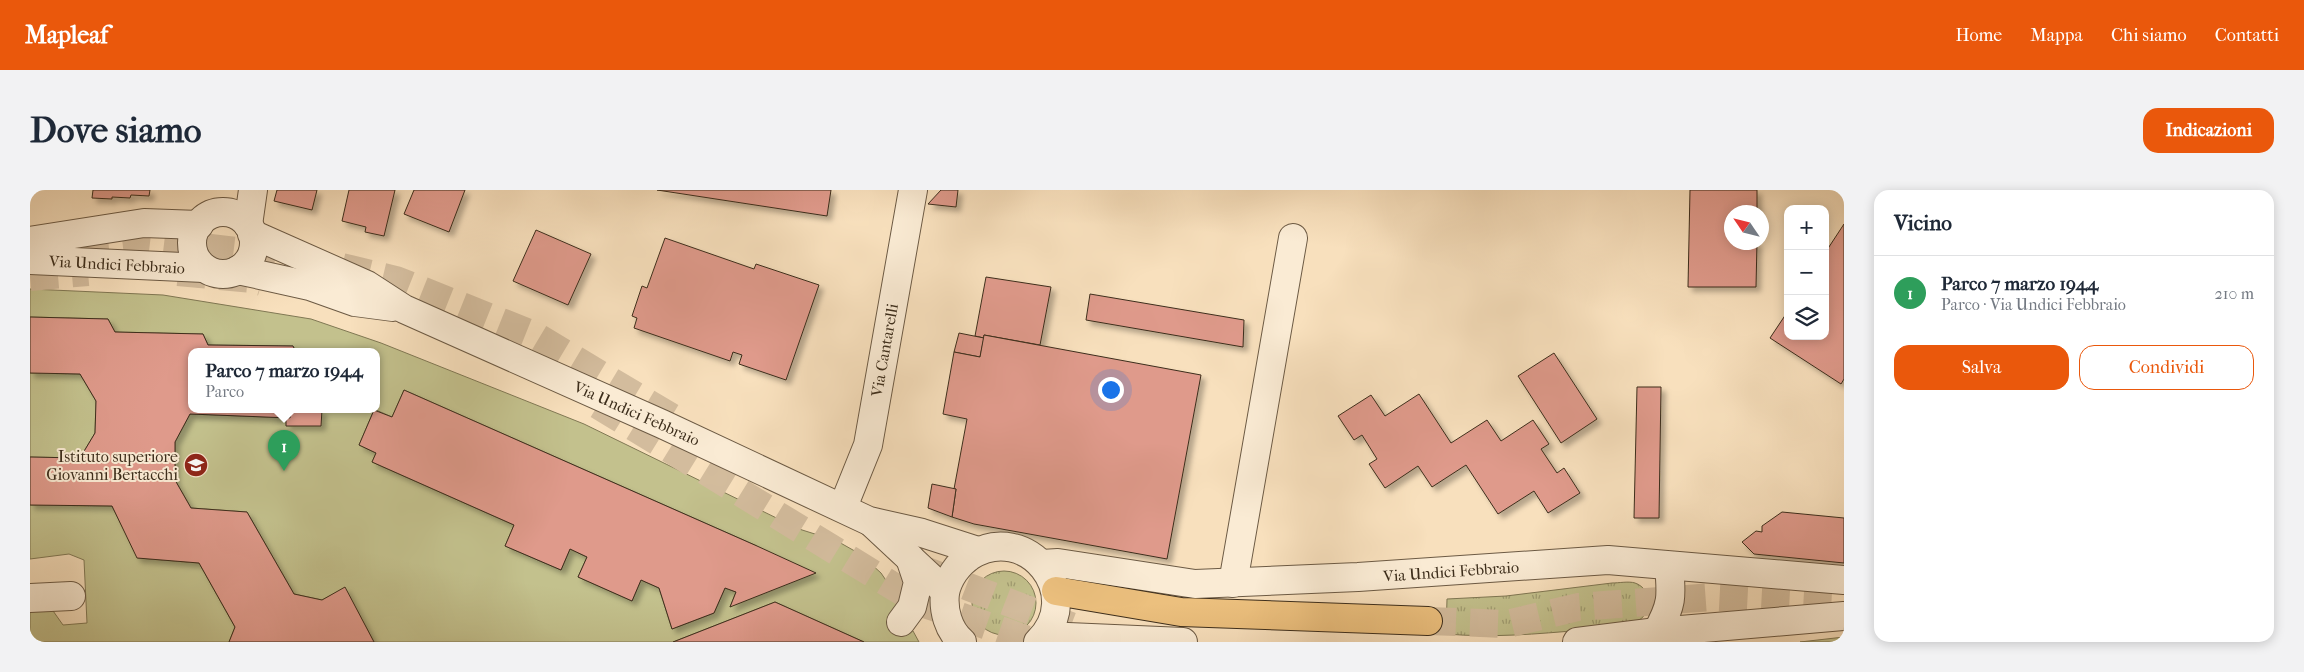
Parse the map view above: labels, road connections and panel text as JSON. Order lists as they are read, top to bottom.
{
  "streets": {
    "street": ["Via Undici Febbraio", "Via Cantarelli"]
  },
  "crossings": [
    ["Via Undici Febbraio", "Via Cantarelli"]
  ],
  "places": {
    "school or university": ["Istituto superiore Giovanni Bertacchi"]
  },
  "north": "top left",
  "page": {
    "header": "Mapleaf",
    "nav": [
      "Home",
      "Mappa",
      "Chi siamo",
      "Contatti"
    ],
    "buttons": [
      "Indicazioni",
      ["Salva", "Condividi"]
    ],
    "title": "Dove siamo",
    "heading": "Vicino",
    "map_buttons": ["+", "−"],
    "list": [
      {
        "mark": "1",
        "name": "Parco 7 marzo 1944",
        "note": "Parco · Via Undici Febbraio",
        "value": "210 m"
      }
    ],
    "popup": ["Parco 7 marzo 1944", "Parco"],
    "pins": "1"
  }
}
